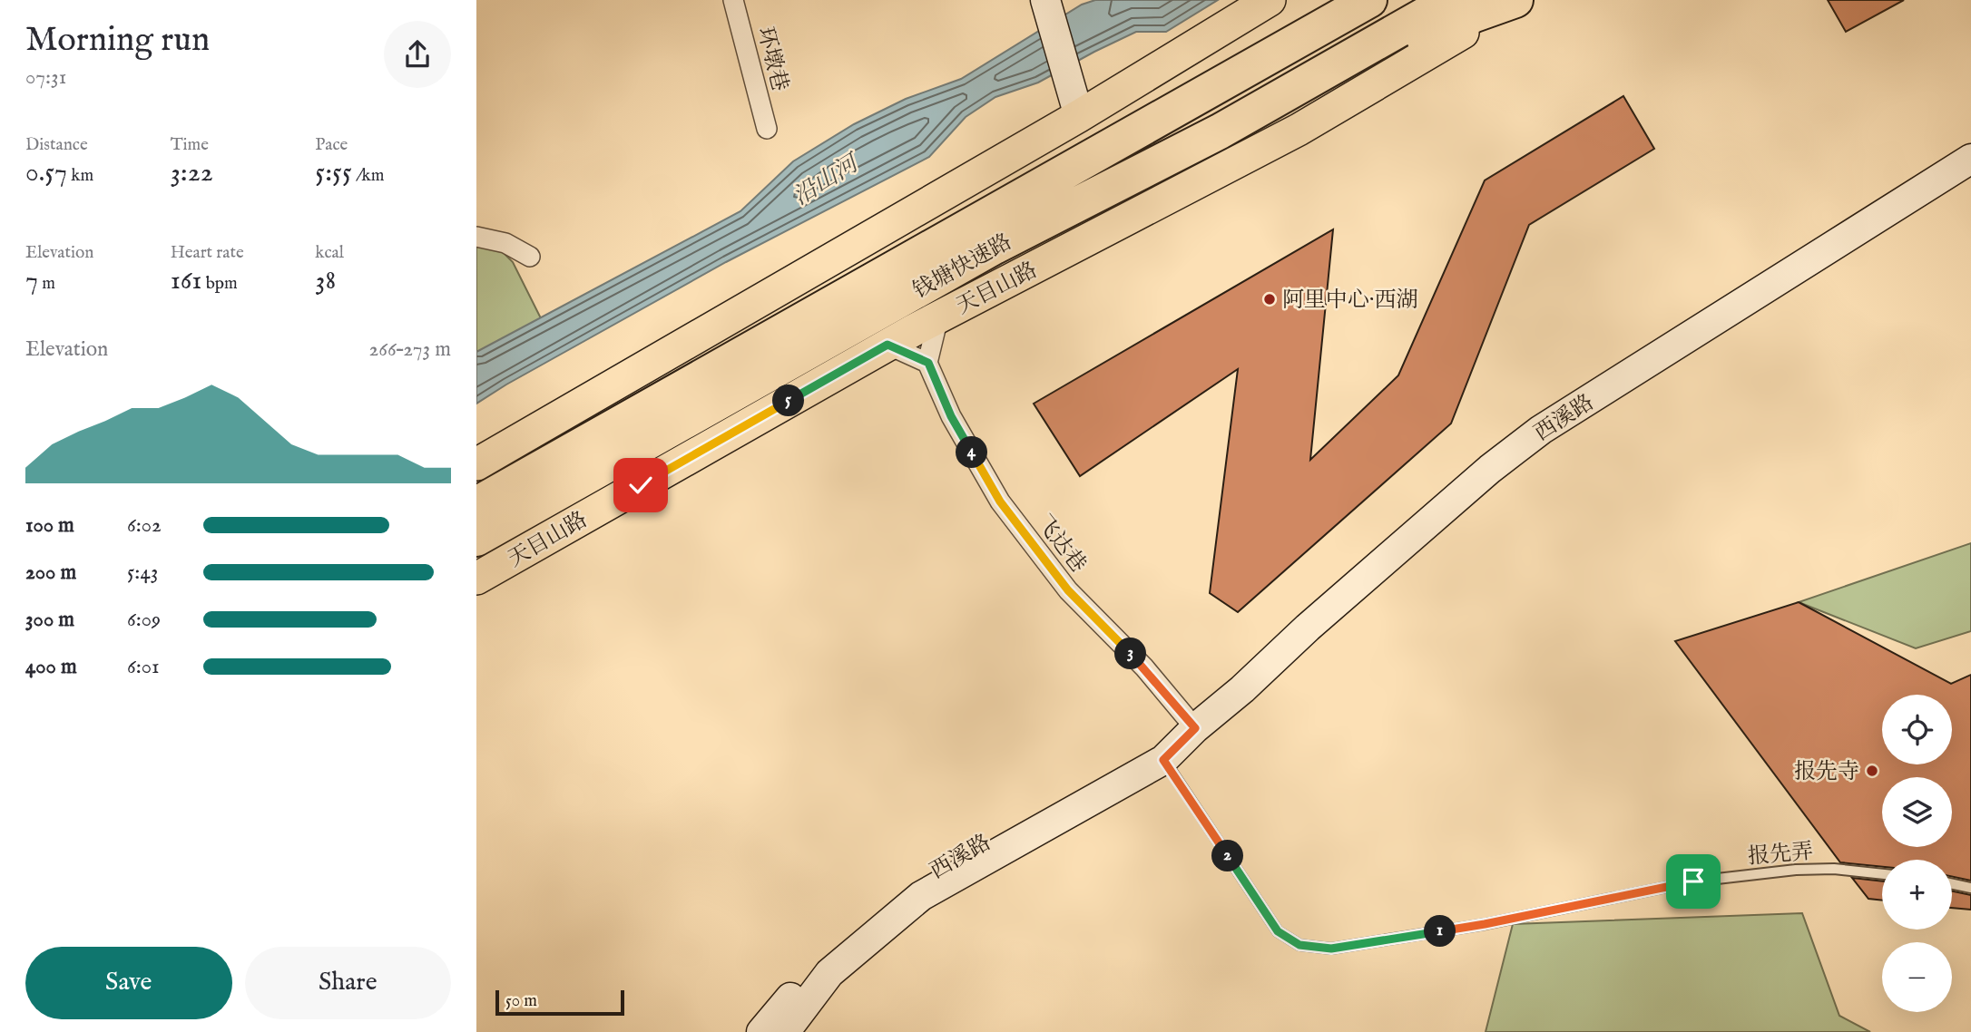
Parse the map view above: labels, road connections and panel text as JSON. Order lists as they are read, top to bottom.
{
  "streets": {
    "highway": ["钱塘快速路"],
    "main road": ["天目山路", "西溪路"],
    "street": ["环墩巷", "飞达巷"],
    "lane": ["报先弄"]
  },
  "crossings": [
    ["西溪路", "飞达巷"],
    ["西溪路", "报先弄"]
  ],
  "water": ["沿山河"],
  "places": ["阿里中心·西湖", "报先寺"],
  "scale_bar": "50 m",
  "page": {
    "heading": ["Morning run", "07:31"],
    "stats": [
      ["Distance", "0.57 km"],
      ["Time", "3:22"],
      ["Pace", "5:55 /km"],
      ["Elevation", "7 m"],
      ["Heart rate", "161 bpm"],
      ["kcal", "38"]
    ],
    "chart": ["Elevation", "266–273 m"],
    "pins": [
      "5",
      "4",
      "3",
      "2",
      "1"
    ],
    "list": [
      {
        "name": "100 m",
        "note": "6:02"
      },
      {
        "name": "200 m",
        "note": "5:43"
      },
      {
        "name": "300 m",
        "note": "6:09"
      },
      {
        "name": "400 m",
        "note": "6:01"
      }
    ],
    "map_buttons": ["+", "−"],
    "buttons": ["Save", "Share"],
    "scale": "50 m"
  }
}
